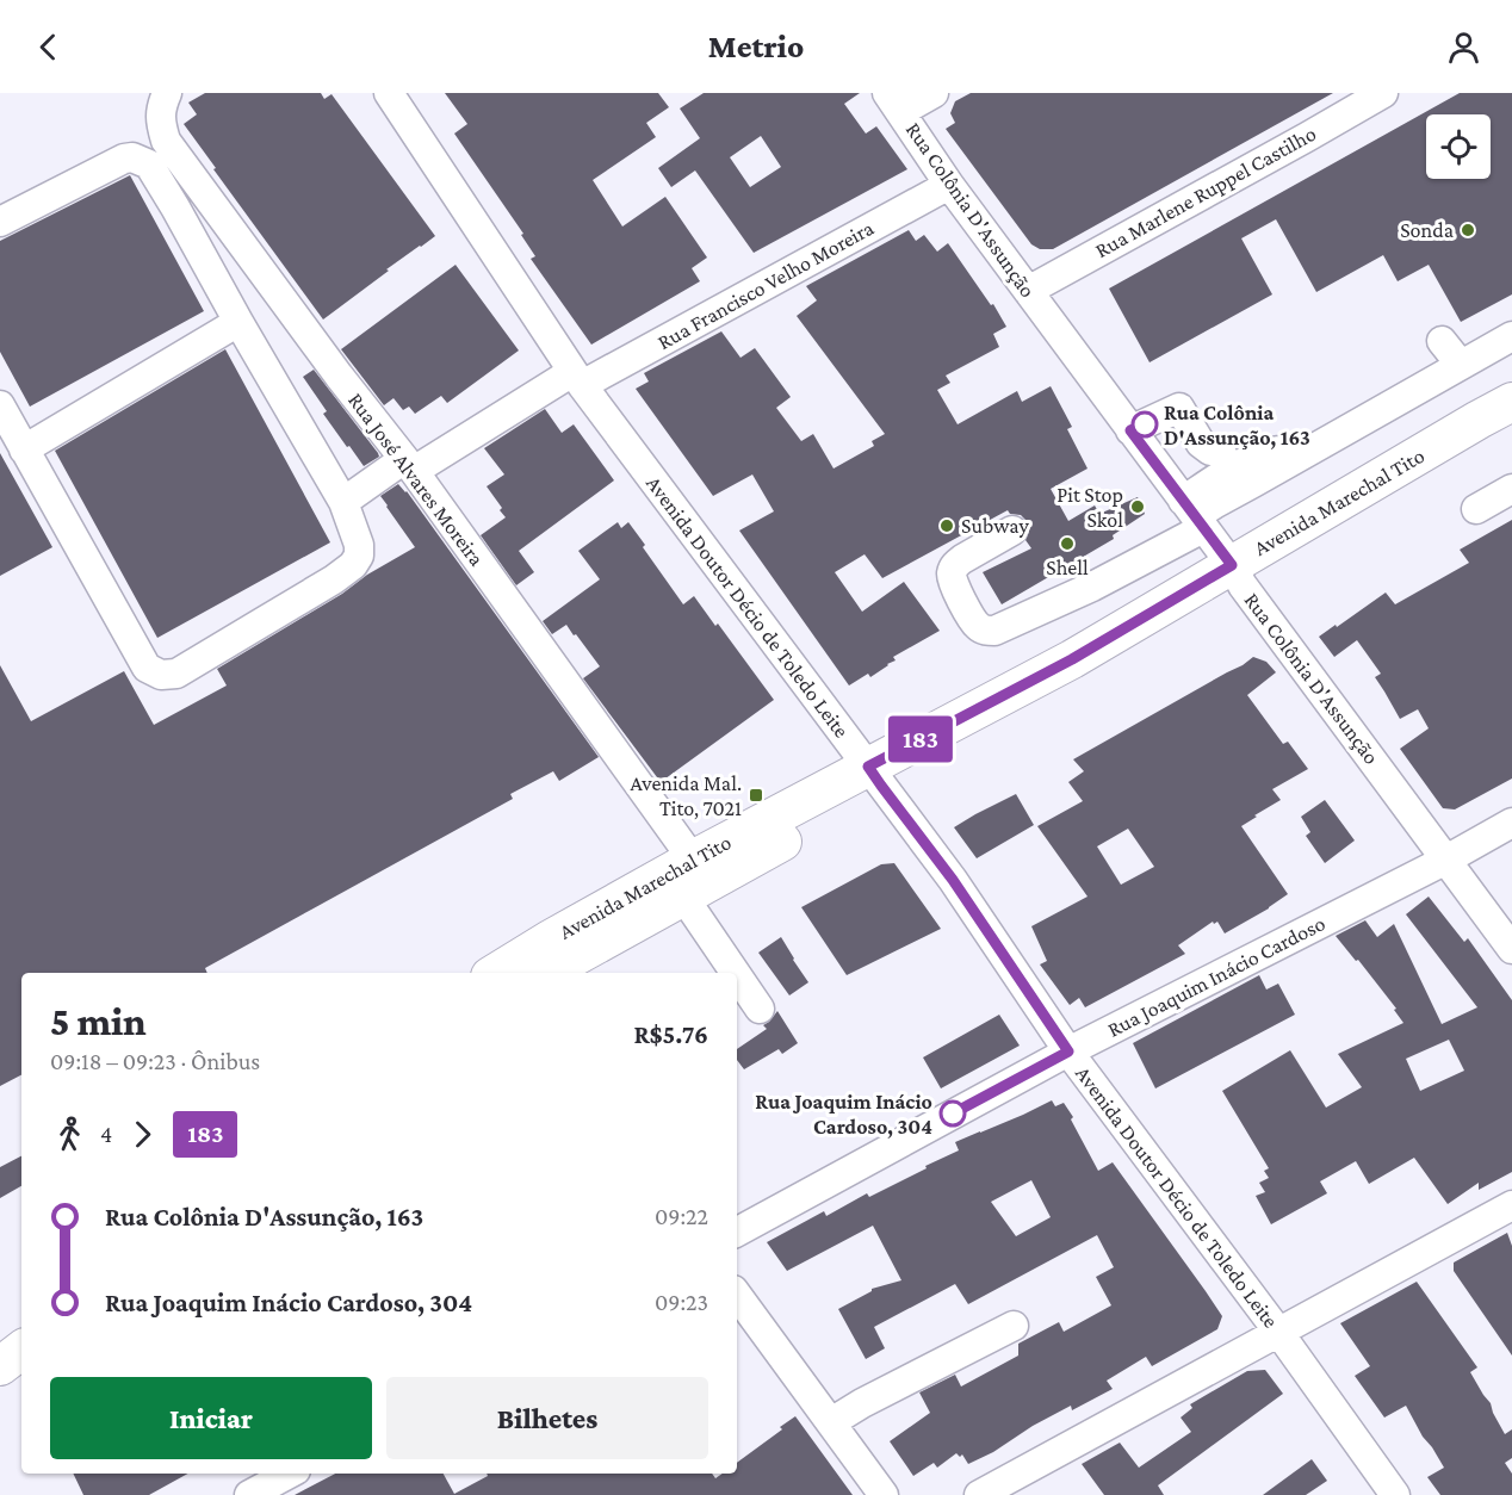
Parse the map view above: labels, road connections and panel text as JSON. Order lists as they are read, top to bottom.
{
  "streets": {
    "main road": ["Avenida Marechal Tito"],
    "street": [
      "Rua Marlene Ruppel Castilho",
      "Rua Colônia D'Assunção",
      "Rua Francisco Velho Moreira",
      "Rua José Alvares Moreira",
      "Avenida Doutor Décio de Toledo Leite",
      "Rua Joaquim Inácio Cardoso"
    ]
  },
  "crossings": [
    ["Rua Marlene Ruppel Castilho", "Rua Colônia D'Assunção"],
    ["Rua Colônia D'Assunção", "Rua Francisco Velho Moreira"],
    ["Rua Colônia D'Assunção", "Avenida Marechal Tito"],
    ["Rua Colônia D'Assunção", "Rua Joaquim Inácio Cardoso"],
    ["Rua Francisco Velho Moreira", "Rua José Alvares Moreira"],
    ["Rua Francisco Velho Moreira", "Avenida Doutor Décio de Toledo Leite"],
    ["Rua José Alvares Moreira", "Avenida Marechal Tito"],
    ["Avenida Marechal Tito", "Avenida Doutor Décio de Toledo Leite"],
    ["Avenida Doutor Décio de Toledo Leite", "Rua Joaquim Inácio Cardoso"]
  ],
  "places": {
    "other": [
      "Sonda",
      "Rua Colônia D'Assunção, 163",
      "Pit Stop Skol",
      "Subway",
      "Shell",
      "Rua Joaquim Inácio Cardoso, 304"
    ],
    "transit": ["Avenida Mal. Tito, 7021"]
  },
  "lines": ["bus line 183"],
  "page": {
    "header": "Metrio",
    "on_map": "183",
    "heading": ["5 min", "09:18 – 09:23 · Ônibus", "R$5.76"],
    "legs": ["4", "183"],
    "list": [
      {
        "name": "Rua Colônia D'Assunção, 163",
        "value": "09:22"
      },
      {
        "name": "Rua Joaquim Inácio Cardoso, 304",
        "value": "09:23"
      }
    ],
    "buttons": ["Iniciar", "Bilhetes"]
  }
}
